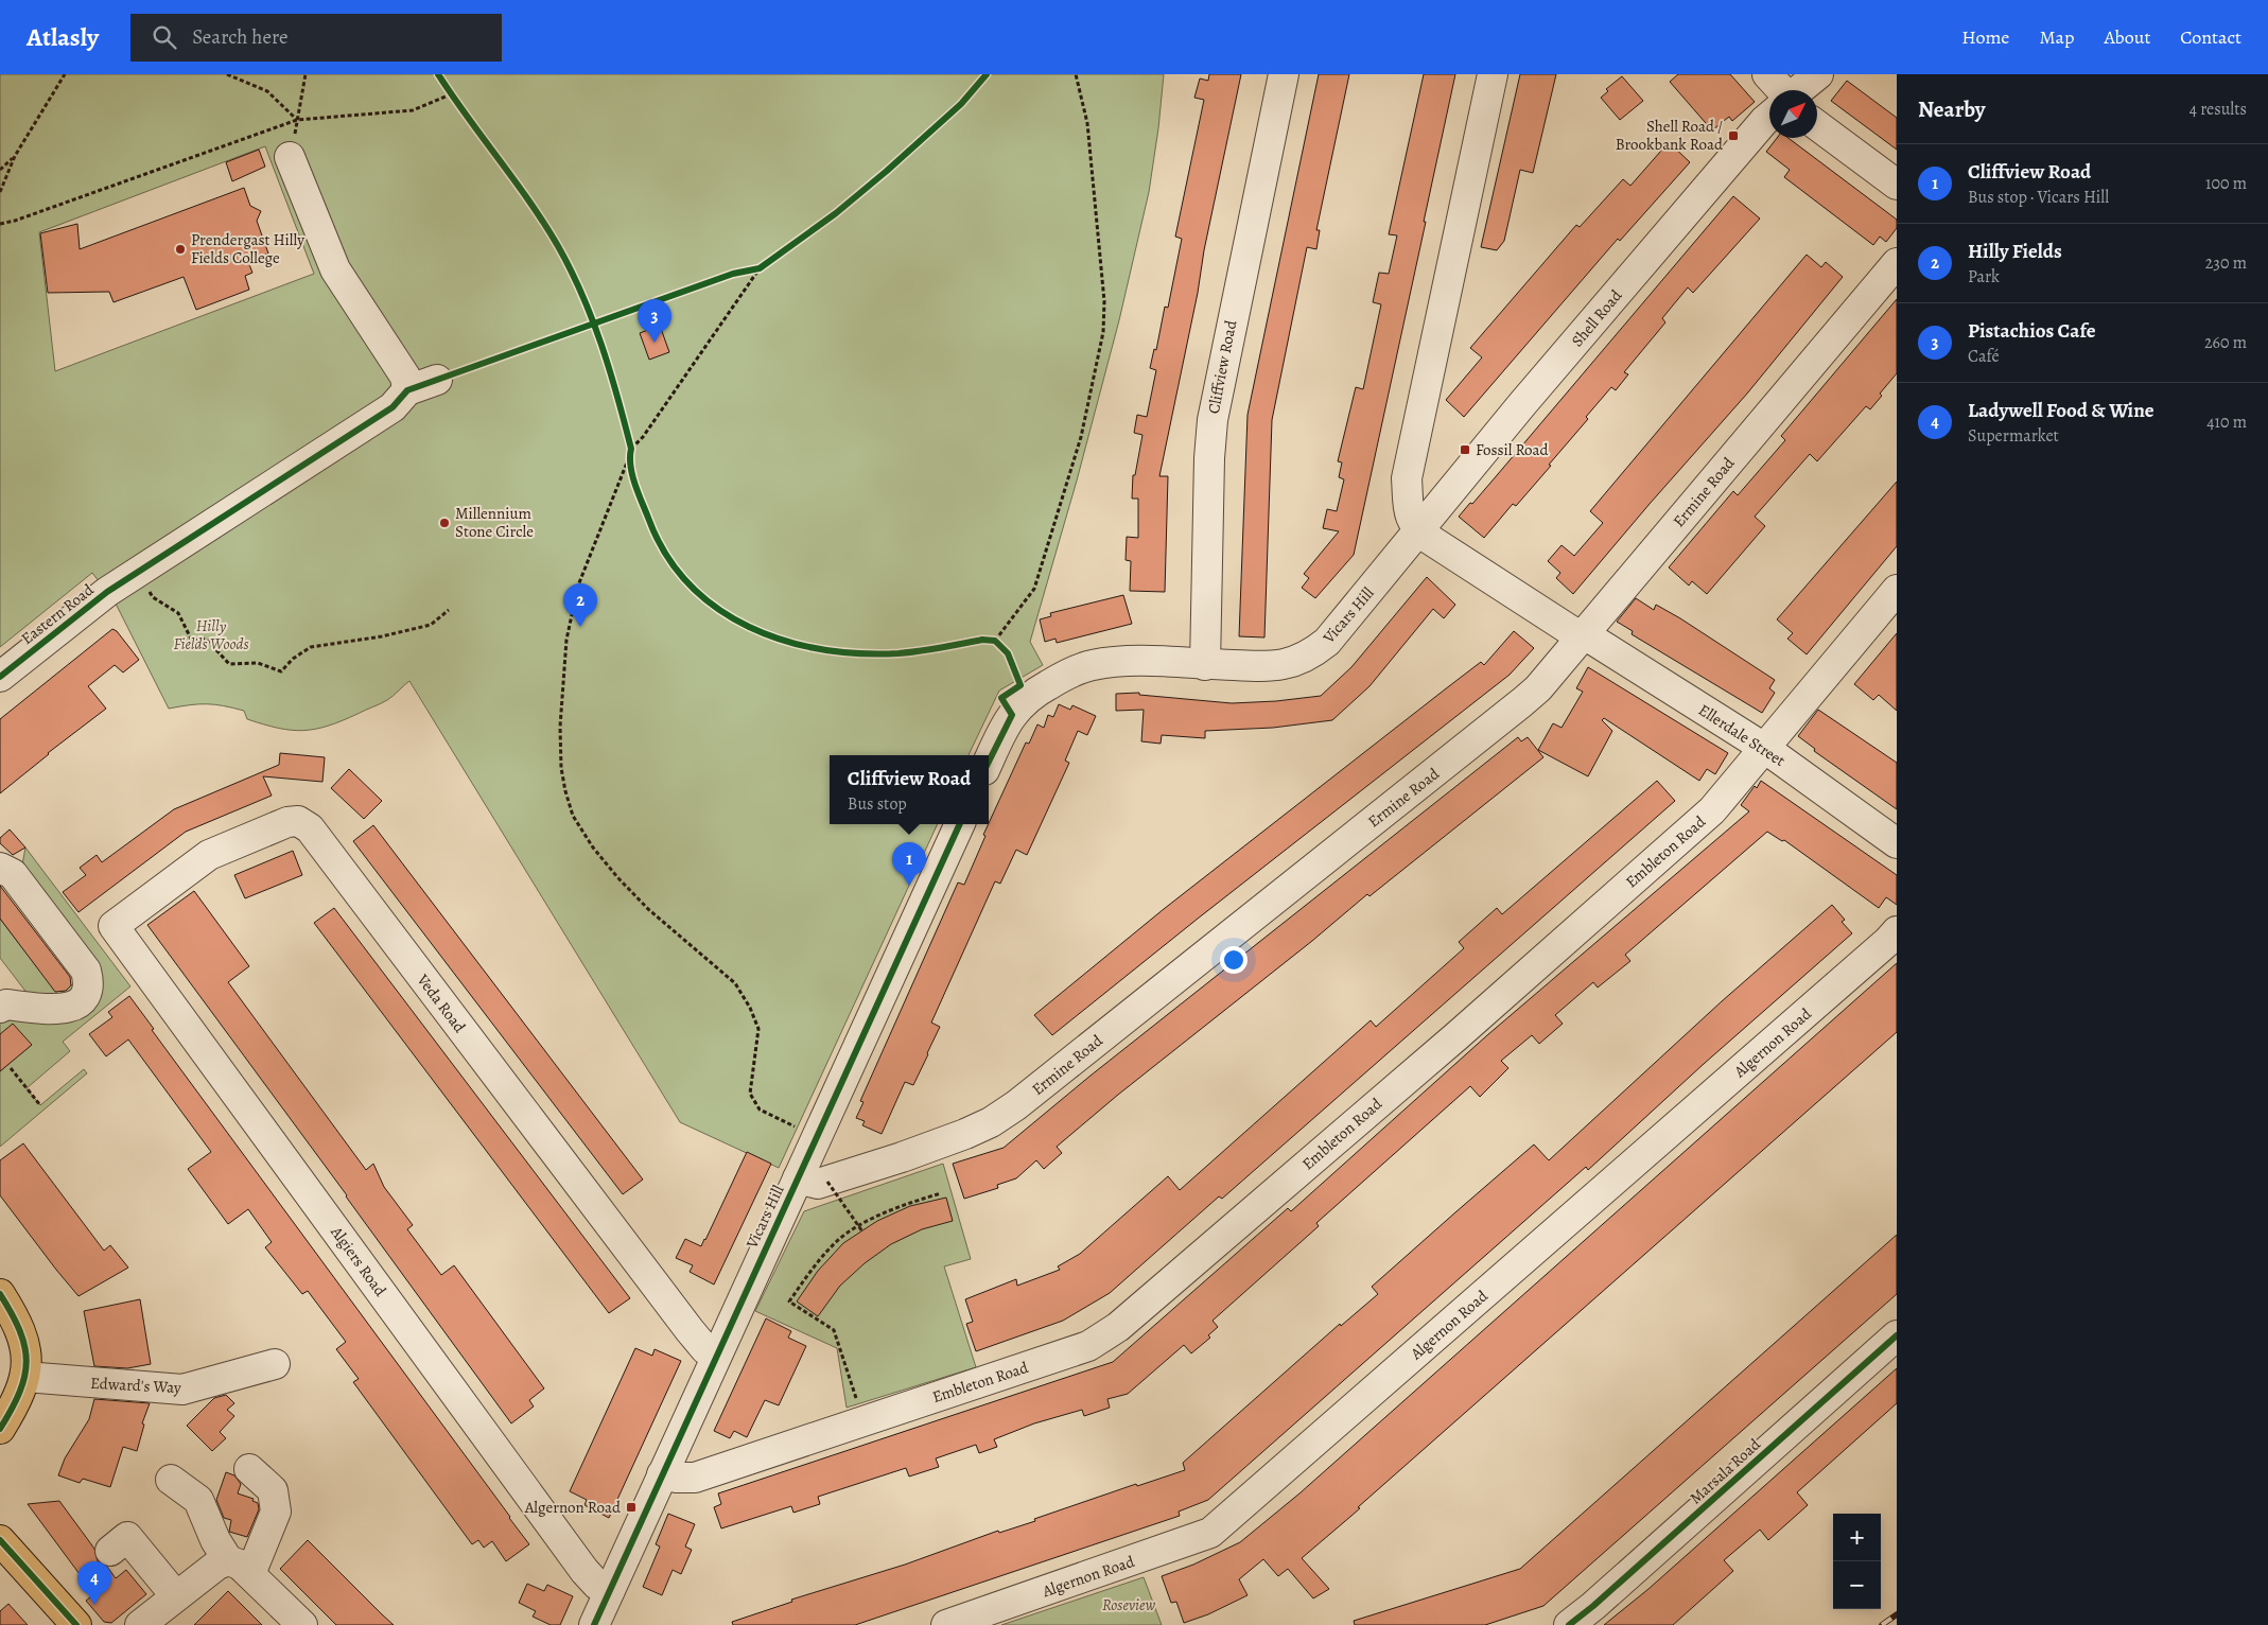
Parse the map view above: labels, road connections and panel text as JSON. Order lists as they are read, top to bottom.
{
  "streets": {
    "street": [
      "Shell Road",
      "Cliffview Road",
      "Ermine Road",
      "Eastern Road",
      "Vicars Hill",
      "Ellerdale Street",
      "Embleton Road",
      "Veda Road",
      "Algernon Road",
      "Algiers Road",
      "Edward's Way",
      "Marsala Road"
    ]
  },
  "crossings": [
    ["Shell Road", "Vicars Hill"],
    ["Cliffview Road", "Vicars Hill"],
    ["Ermine Road", "Vicars Hill"],
    ["Ermine Road", "Ellerdale Street"],
    ["Vicars Hill", "Embleton Road"],
    ["Vicars Hill", "Veda Road"],
    ["Vicars Hill", "Algiers Road"],
    ["Ellerdale Street", "Embleton Road"],
    ["Veda Road", "Algiers Road"]
  ],
  "parks": ["Hilly Fields Woods", "Roseview"],
  "places": {
    "transit": ["Shell Road / Brookbank Road", "Fossil Road", "Algernon Road"],
    "other": ["Prendergast Hilly Fields College", "Millennium Stone Circle"]
  },
  "north": "top right",
  "page": {
    "header": "Atlasly",
    "search": "Search here",
    "nav": [
      "Home",
      "Map",
      "About",
      "Contact"
    ],
    "heading": ["Nearby", "4 results"],
    "list": [
      {
        "mark": "1",
        "name": "Cliffview Road",
        "note": "Bus stop · Vicars Hill",
        "value": "100 m"
      },
      {
        "mark": "2",
        "name": "Hilly Fields",
        "note": "Park",
        "value": "230 m"
      },
      {
        "mark": "3",
        "name": "Pistachios Cafe",
        "note": "Café",
        "value": "260 m"
      },
      {
        "mark": "4",
        "name": "Ladywell Food & Wine",
        "note": "Supermarket",
        "value": "410 m"
      }
    ],
    "pins": [
      "3",
      "2",
      "1",
      "4"
    ],
    "popup": ["Cliffview Road", "Bus stop"],
    "map_buttons": ["+", "−"]
  }
}
